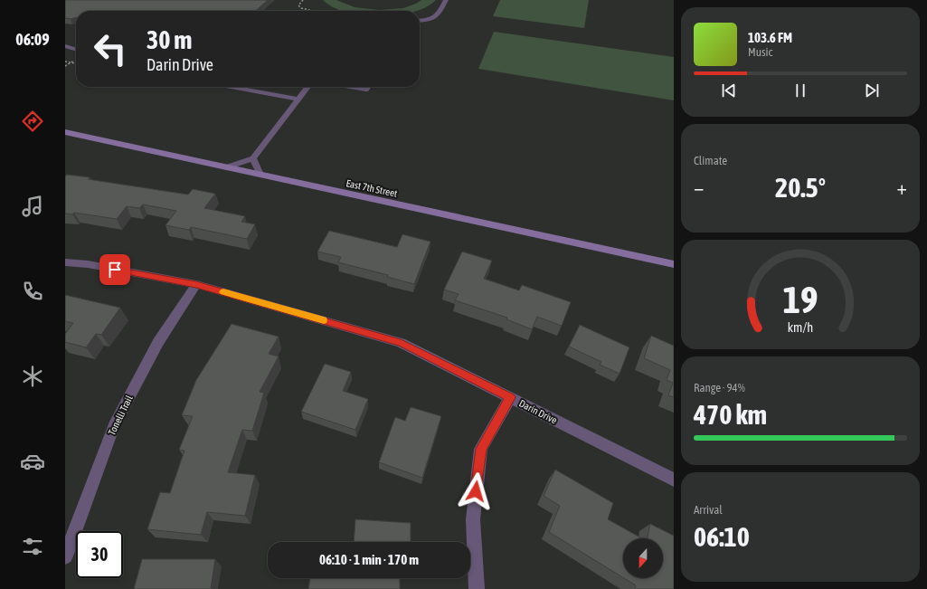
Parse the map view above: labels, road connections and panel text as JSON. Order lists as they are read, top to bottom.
{
  "streets": {
    "street": ["East 7th Street", "Darin Drive", "Tonelli Trail"]
  },
  "crossings": [
    ["Darin Drive", "Tonelli Trail"]
  ],
  "north": "bottom",
  "page": {
    "tabs": "06:09",
    "turn": ["30 m", "Darin Drive"],
    "song": ["103.6 FM", "Music"],
    "tile": [
      "Climate",
      ["Range · 94%", "470 km"],
      ["Arrival", "06:10"]
    ],
    "heat": ["−", "20.5°", "+"],
    "limit": "30",
    "trip": "06:10 · 1 min · 170 m",
    "gauge": ["19", "km/h"]
  }
}
